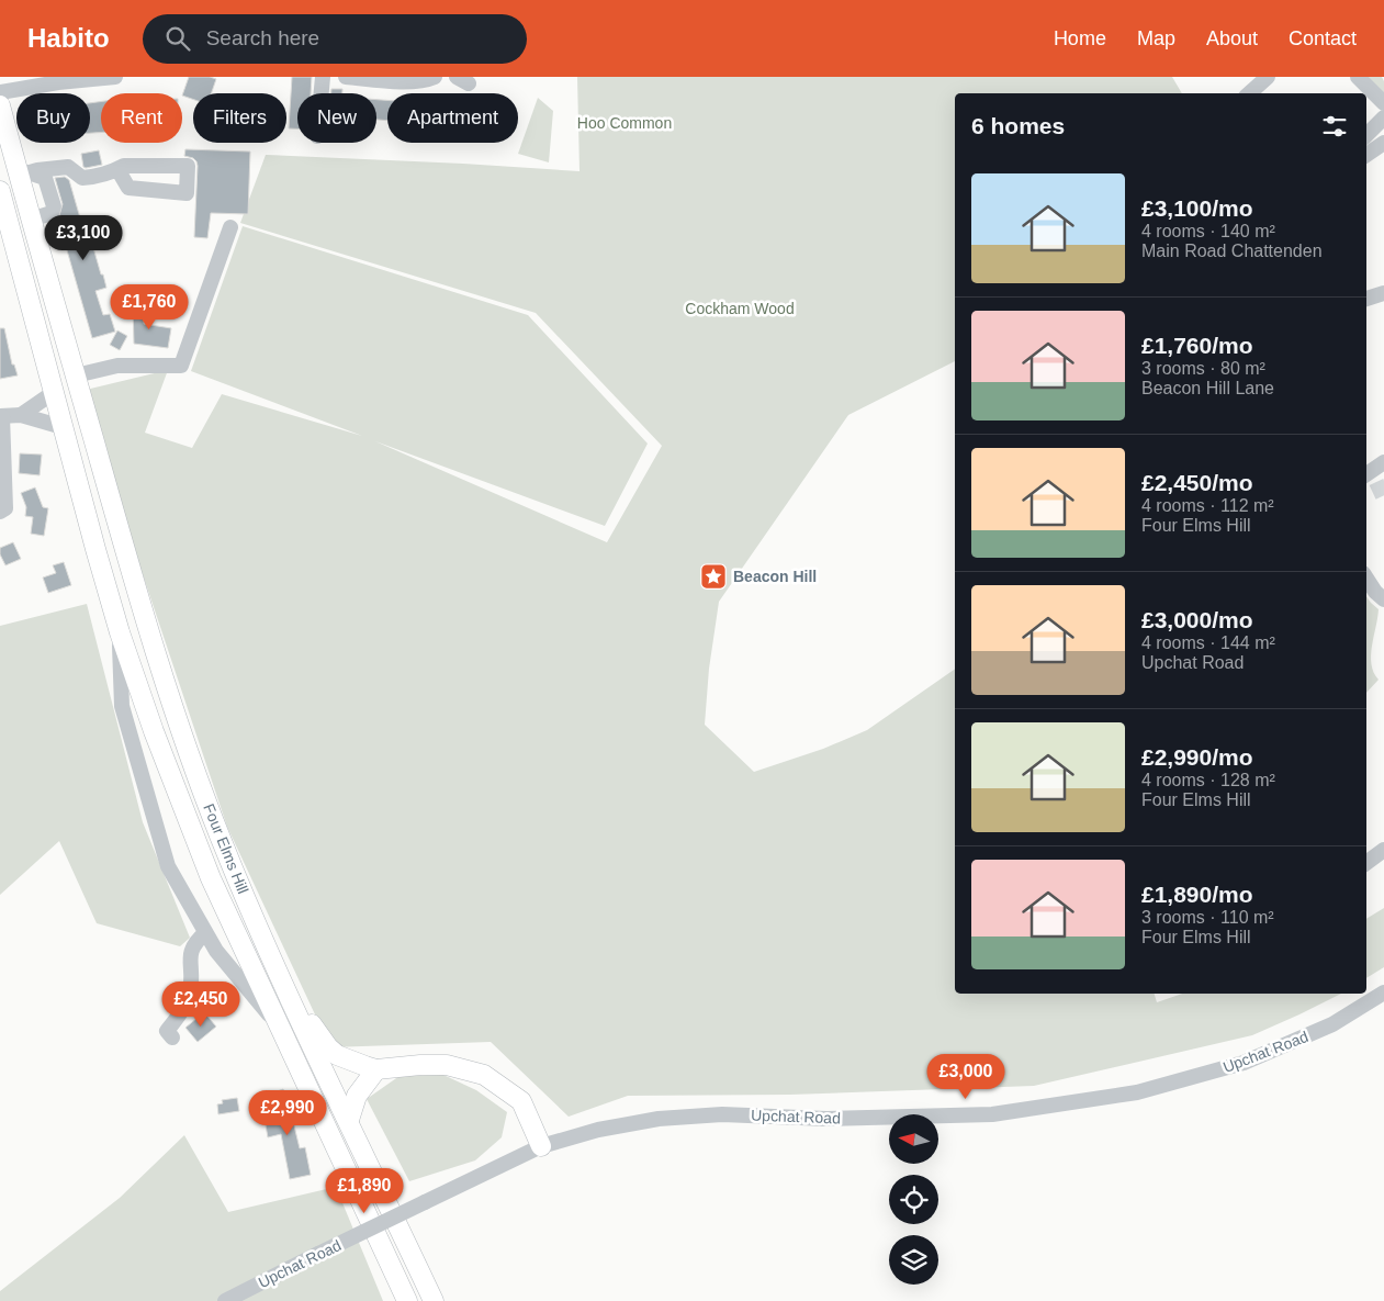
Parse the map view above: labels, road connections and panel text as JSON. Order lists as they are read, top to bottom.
{
  "streets": {
    "main road": ["Four Elms Hill"],
    "street": ["Upchat Road"]
  },
  "parks": ["Hoo Common", "Cockham Wood"],
  "places": {
    "place": ["Beacon Hill"]
  },
  "north": "left",
  "page": {
    "header": "Habito",
    "search": "Search here",
    "nav": [
      "Home",
      "Map",
      "About",
      "Contact"
    ],
    "chip": [
      "Buy",
      "Rent",
      "Filters",
      "New",
      "Apartment"
    ],
    "heading": "6 homes",
    "list": [
      {
        "name": "£3,100/mo",
        "note": "4 rooms · 140 m² · Main Road Chattenden"
      },
      {
        "name": "£1,760/mo",
        "note": "3 rooms · 80 m² · Beacon Hill Lane"
      },
      {
        "name": "£2,450/mo",
        "note": "4 rooms · 112 m² · Four Elms Hill"
      },
      {
        "name": "£3,000/mo",
        "note": "4 rooms · 144 m² · Upchat Road"
      },
      {
        "name": "£2,990/mo",
        "note": "4 rooms · 128 m² · Four Elms Hill"
      },
      {
        "name": "£1,890/mo",
        "note": "3 rooms · 110 m² · Four Elms Hill"
      }
    ],
    "price": [
      "£3,100",
      "£1,760",
      "£2,450",
      "£3,000",
      "£2,990",
      "£1,890"
    ]
  }
}
